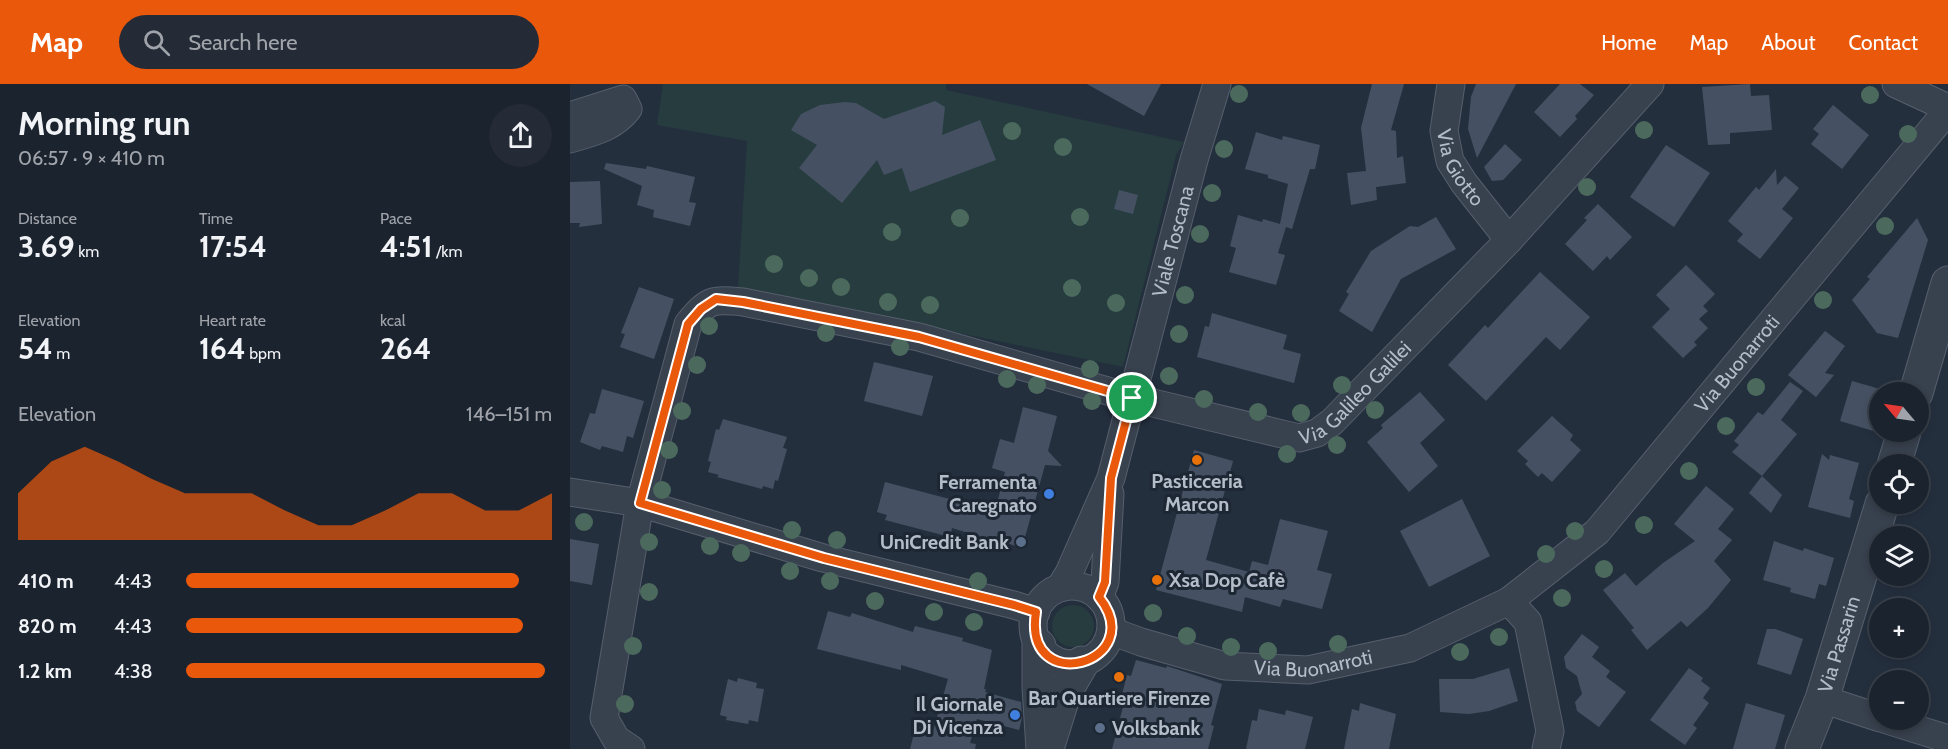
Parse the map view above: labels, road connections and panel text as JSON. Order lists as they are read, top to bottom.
{
  "streets": {
    "street": [
      "Via Giotto",
      "Viale Toscana",
      "Via Buonarroti",
      "Via Galileo Galilei",
      "Via Passarin"
    ]
  },
  "crossings": [
    ["Via Giotto", "Via Galileo Galilei"],
    ["Viale Toscana", "Via Galileo Galilei"]
  ],
  "places": [
    "Pasticceria Marcon",
    "Ferramenta Caregnato",
    "UniCredit Bank",
    "Xsa Dop Cafè",
    "Bar Quartiere Firenze",
    "Il Giornale Di Vicenza",
    "Volksbank"
  ],
  "north": "top left",
  "page": {
    "header": "Map",
    "search": "Search here",
    "nav": [
      "Home",
      "Map",
      "About",
      "Contact"
    ],
    "heading": ["Morning run", "06:57 · 9 × 410 m"],
    "stats": [
      ["Distance", "3.69 km"],
      ["Time", "17:54"],
      ["Pace", "4:51 /km"],
      ["Elevation", "54 m"],
      ["Heart rate", "164 bpm"],
      ["kcal", "264"]
    ],
    "map_buttons": ["+", "−"],
    "chart": ["Elevation", "146–151 m"],
    "list": [
      {
        "name": "410 m",
        "note": "4:43"
      },
      {
        "name": "820 m",
        "note": "4:43"
      },
      {
        "name": "1.2 km",
        "note": "4:38"
      }
    ]
  }
}
